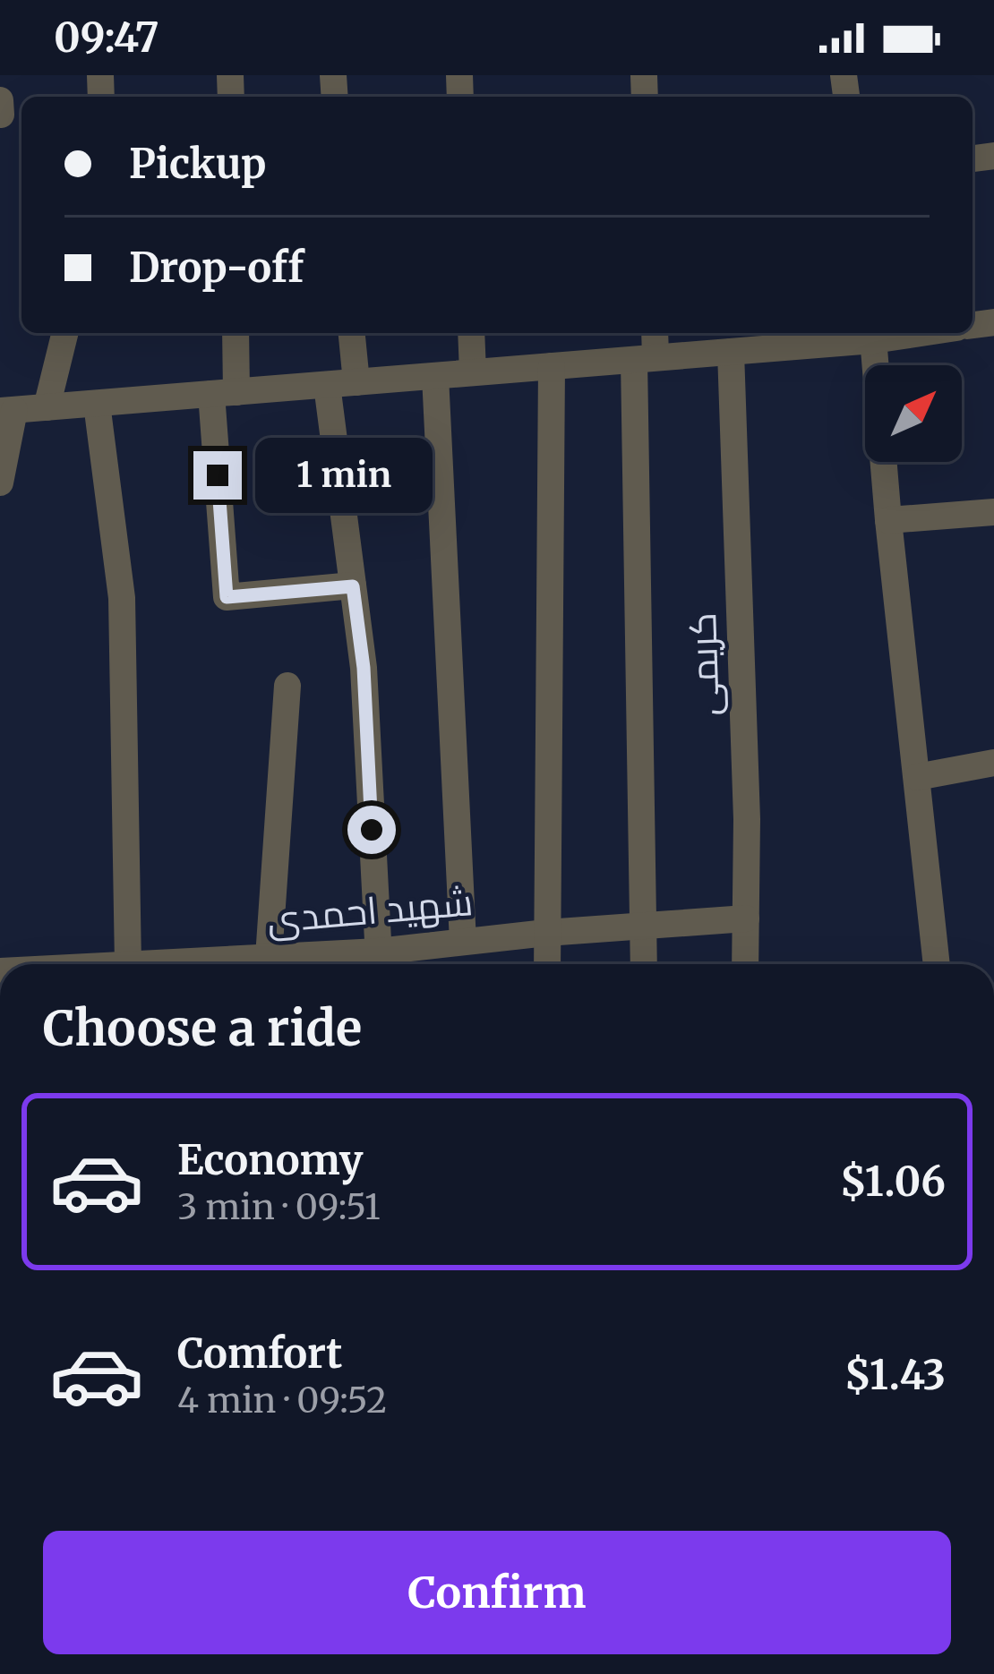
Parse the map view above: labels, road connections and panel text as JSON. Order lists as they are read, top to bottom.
{
  "streets": {
    "street": ["کریمی", "شهید احمدی"]
  },
  "crossings": [
    ["کریمی", "شهید احمدی"]
  ],
  "north": "top right",
  "page": {
    "status": "09:47",
    "banner": ["Pickup", "Drop-off"],
    "bubble": "1 min",
    "heading": "Choose a ride",
    "list": [
      {
        "name": "Economy",
        "note": "3 min · 09:51",
        "value": "$1.06"
      },
      {
        "name": "Comfort",
        "note": "4 min · 09:52",
        "value": "$1.43"
      }
    ],
    "buttons": "Confirm"
  }
}
